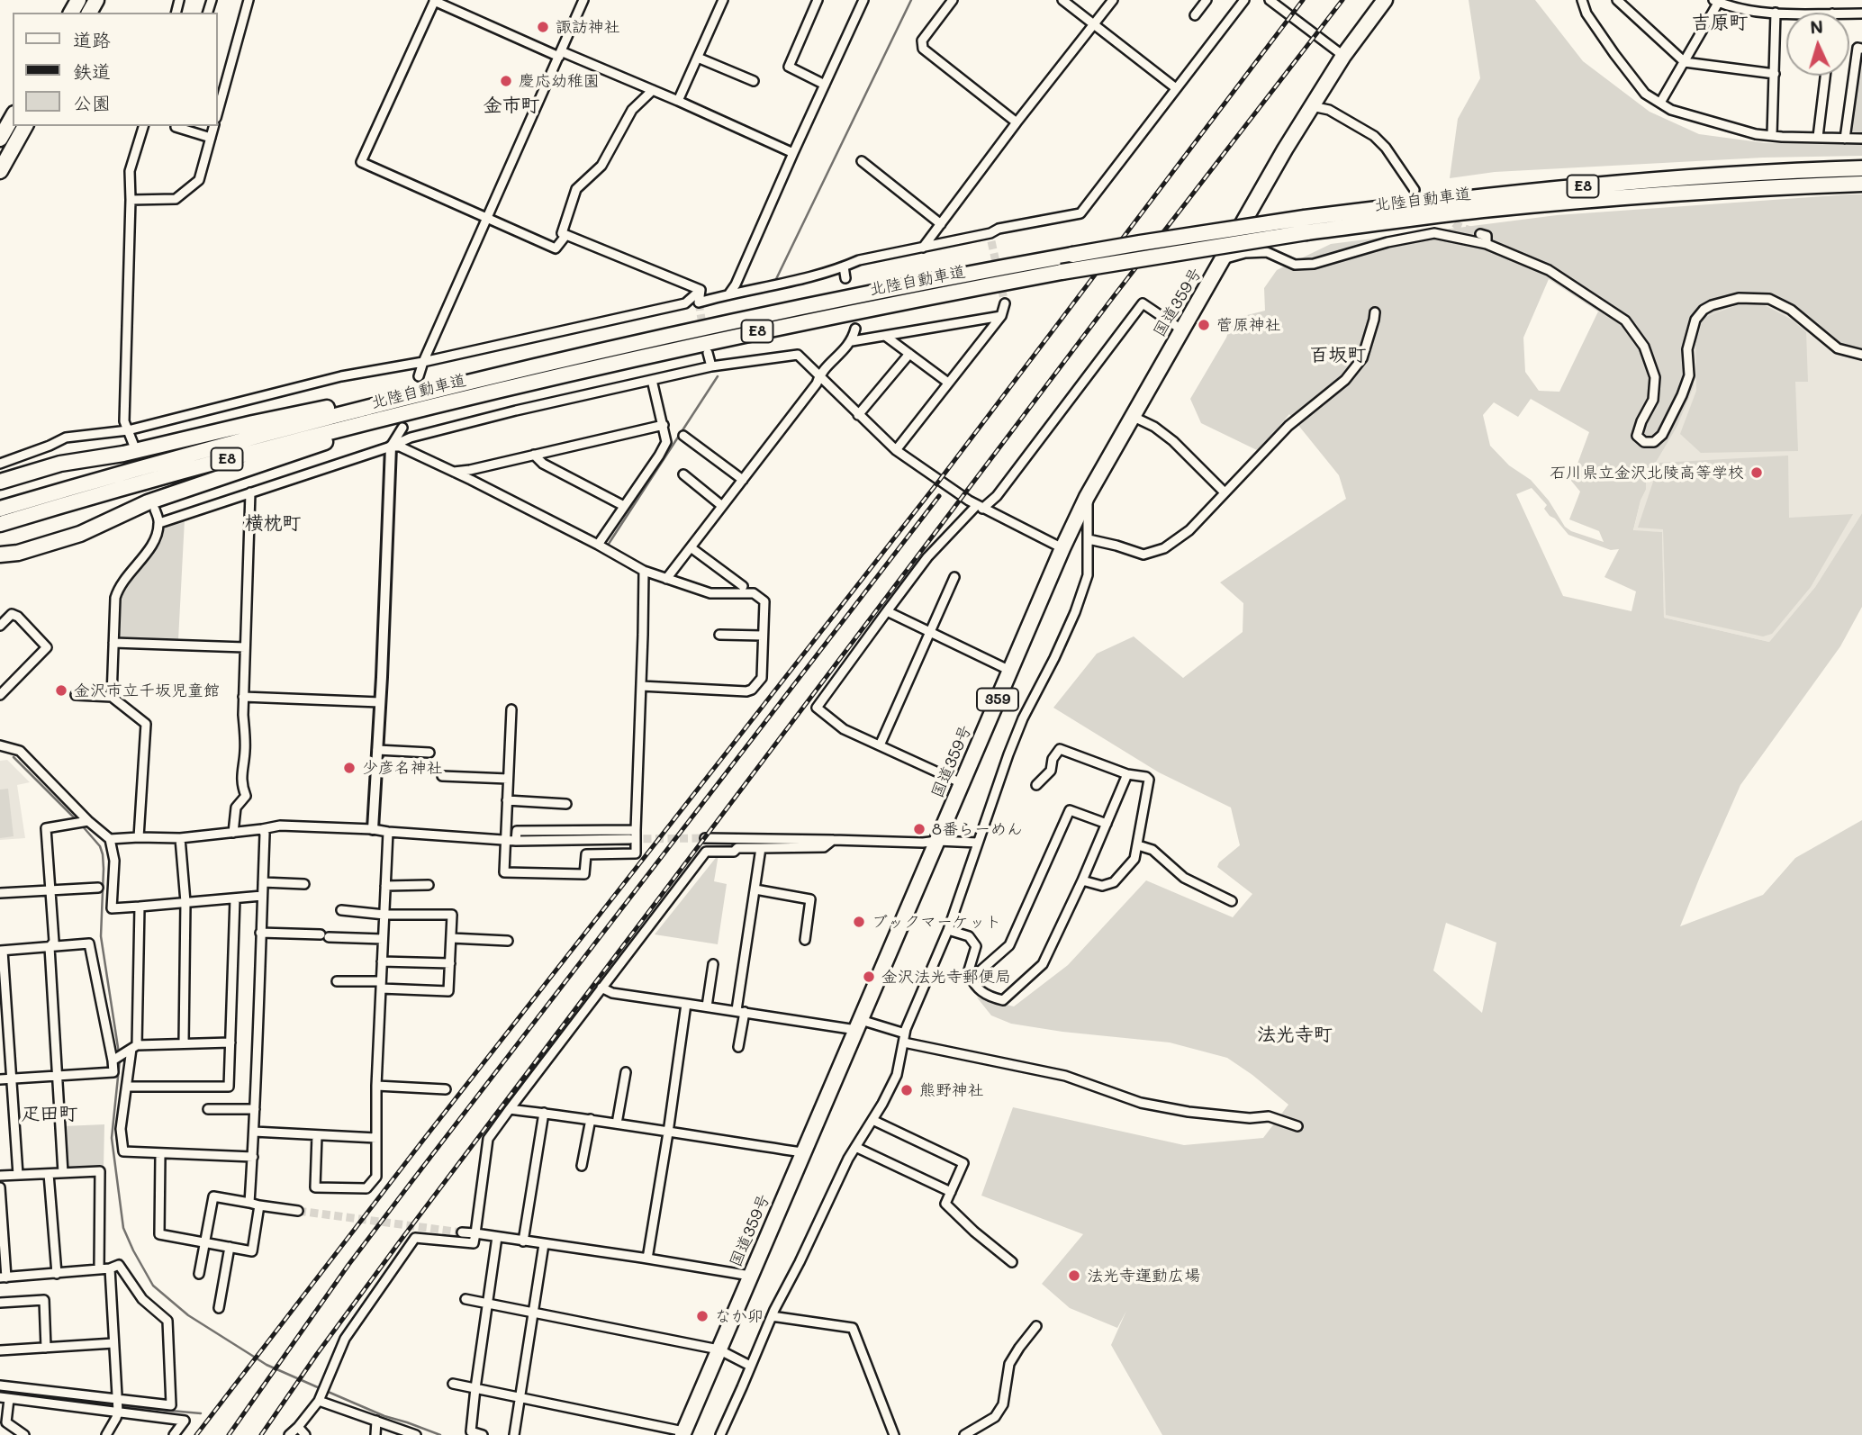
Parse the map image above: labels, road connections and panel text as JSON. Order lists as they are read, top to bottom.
{
  "streets": {
    "highway": [
      "E8",
      "北陸自動車道",
      "国道359号",
      "359"
    ]
  },
  "districts": [
    "吉原町",
    "金市町",
    "百坂町",
    "横枕町",
    "法光寺町",
    "疋田町"
  ],
  "places": [
    "諏訪神社",
    "慶応幼稚園",
    "菅原神社",
    "石川県立金沢北陵高等学校",
    "金沢市立千坂児童館",
    "少彦名神社",
    "8番らーめん",
    "ブックマーケット",
    "金沢法光寺郵便局",
    "熊野神社",
    "法光寺運動広場",
    "なか卯"
  ],
  "legend": ["道路", "鉄道", "公園"],
  "north": "top"
}
